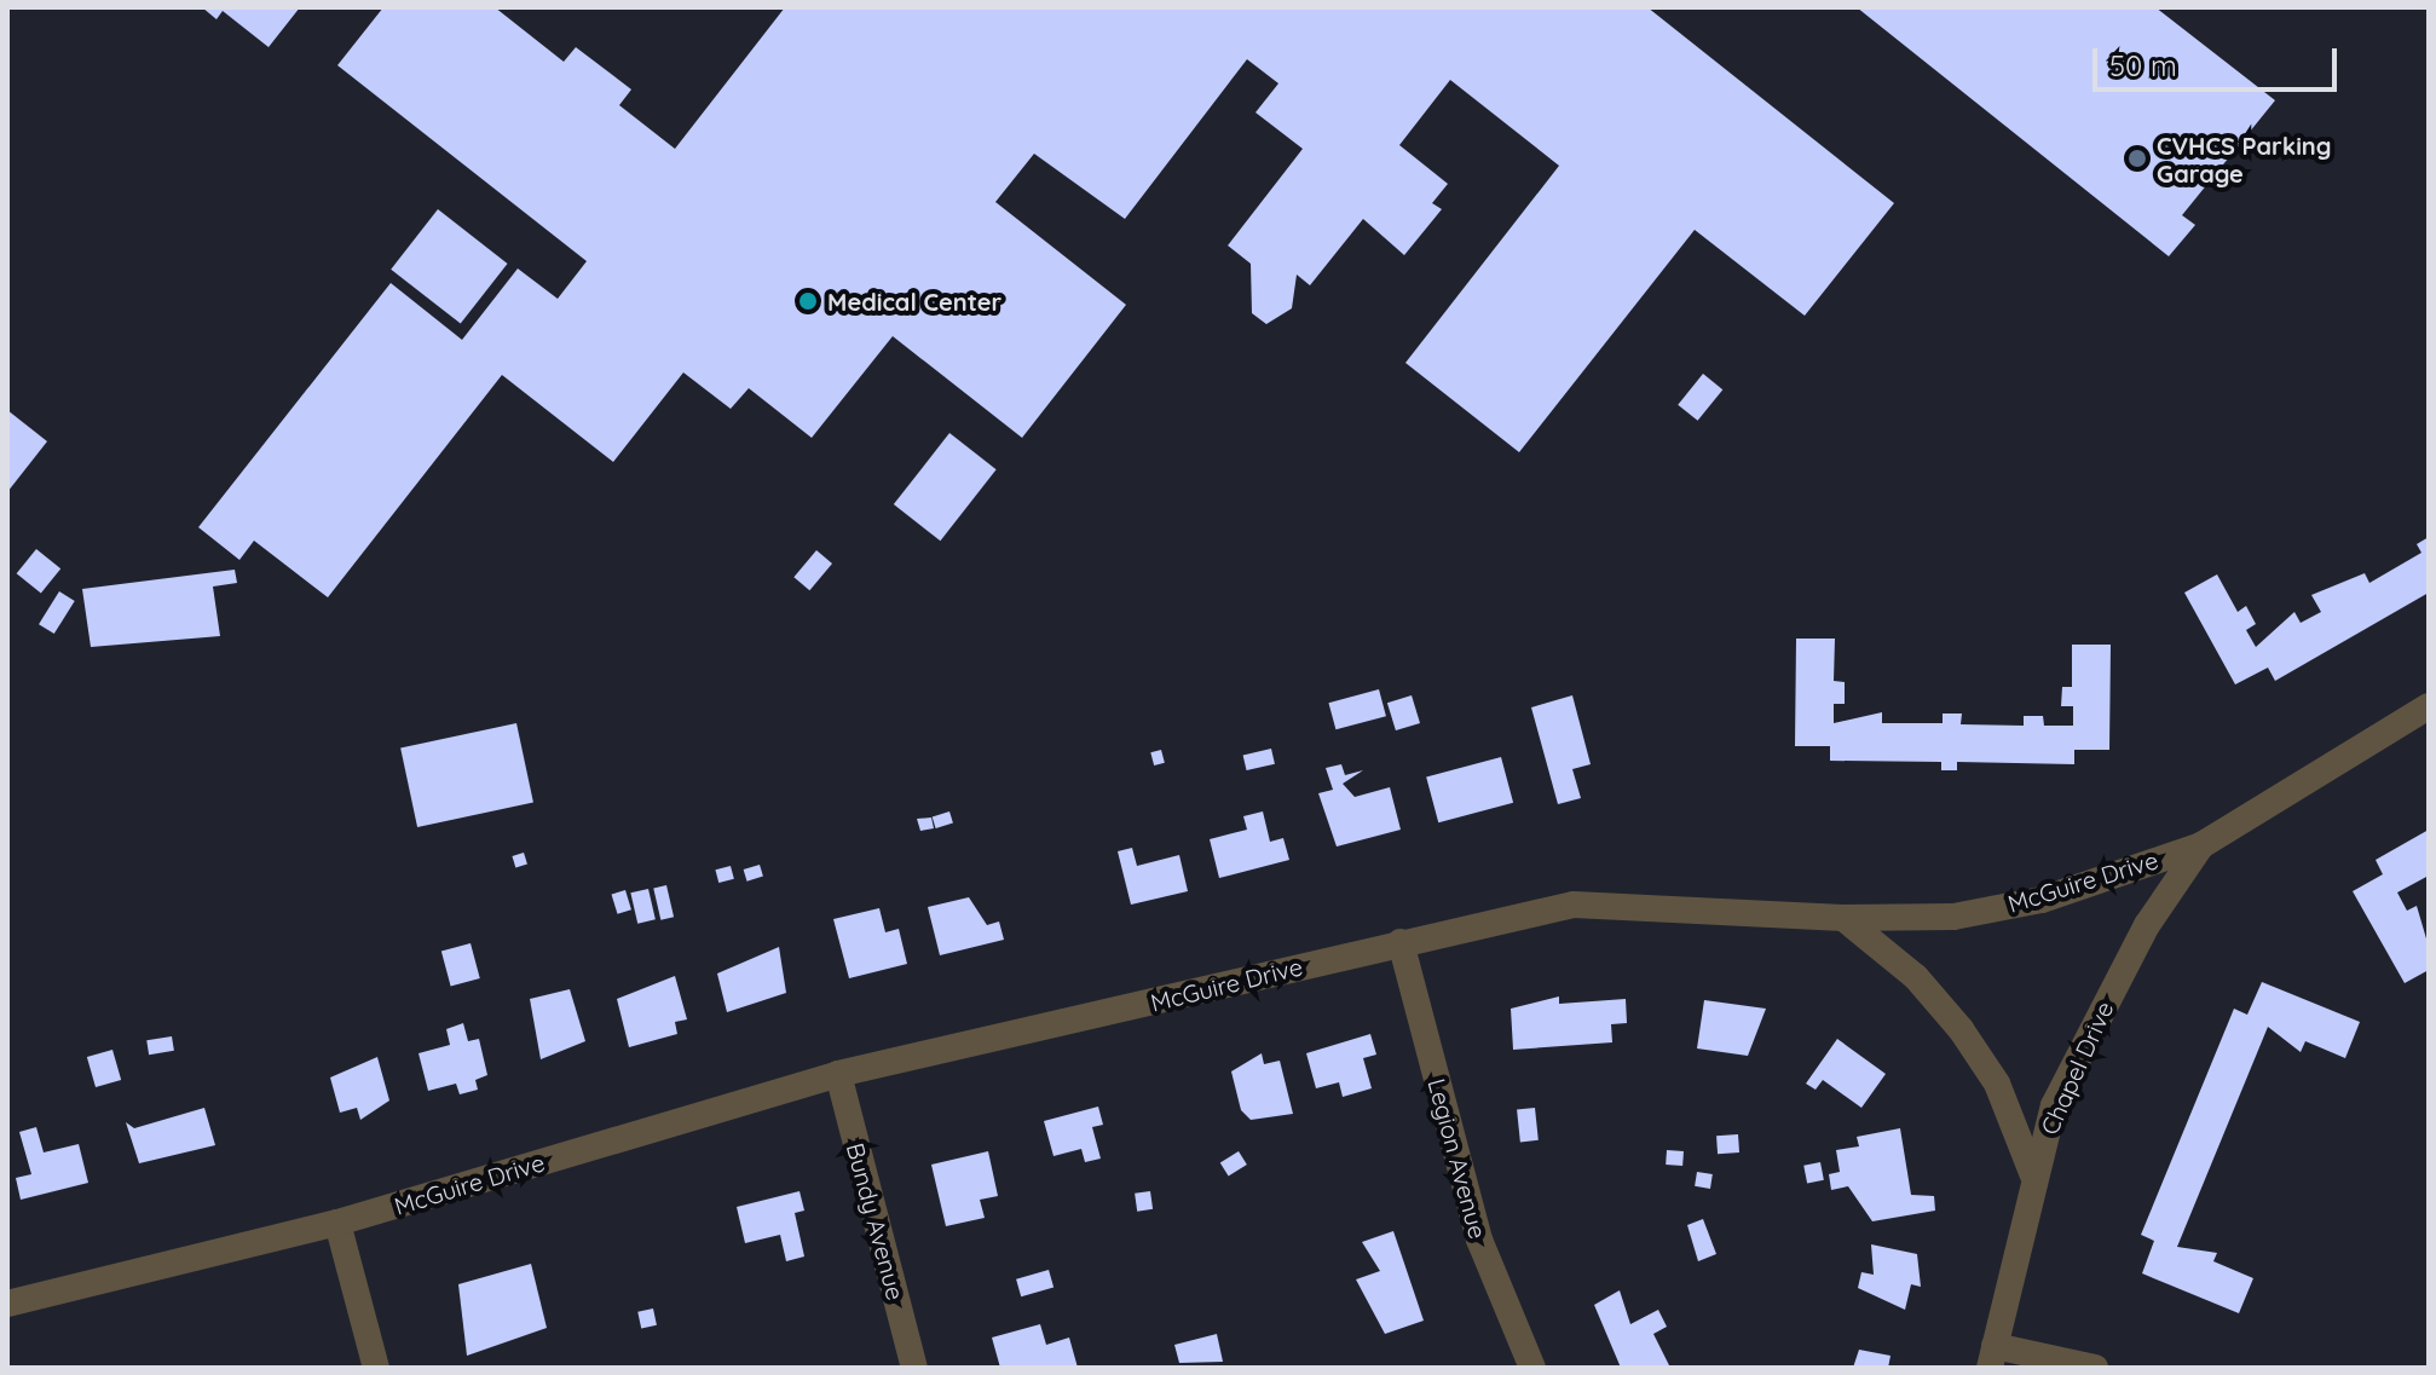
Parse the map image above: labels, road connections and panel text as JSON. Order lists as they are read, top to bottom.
{
  "streets": {
    "street": [
      "McGuire Drive",
      "Chapel Drive",
      "Legion Avenue",
      "Bundy Avenue"
    ]
  },
  "crossings": [
    ["McGuire Drive", "Chapel Drive"],
    ["McGuire Drive", "Legion Avenue"],
    ["McGuire Drive", "Bundy Avenue"]
  ],
  "places": ["CVHCS Parking Garage", "Medical Center"],
  "scale_bar": "50 m"
}
